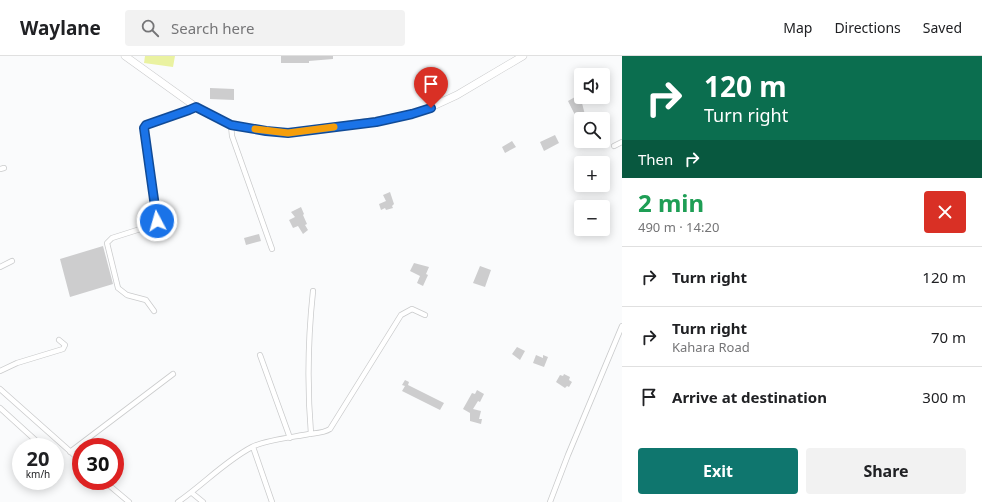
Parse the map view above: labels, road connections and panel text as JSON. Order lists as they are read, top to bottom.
{
  "page": {
    "header": "Waylane",
    "search": "Search here",
    "nav": ["Map", "Directions", "Saved"],
    "turn": ["120 m", "Turn right"],
    "map_buttons": ["+", "−"],
    "then": "Then",
    "heading": ["2 min", "490 m · 14:20"],
    "list": [
      {
        "name": "Turn right",
        "value": "120 m"
      },
      {
        "name": "Turn right",
        "note": "Kahara Road",
        "value": "70 m"
      },
      {
        "name": "Arrive at destination",
        "value": "300 m"
      }
    ],
    "speed": "20 km/h",
    "limit": "30",
    "buttons": ["Exit", "Share"]
  }
}
